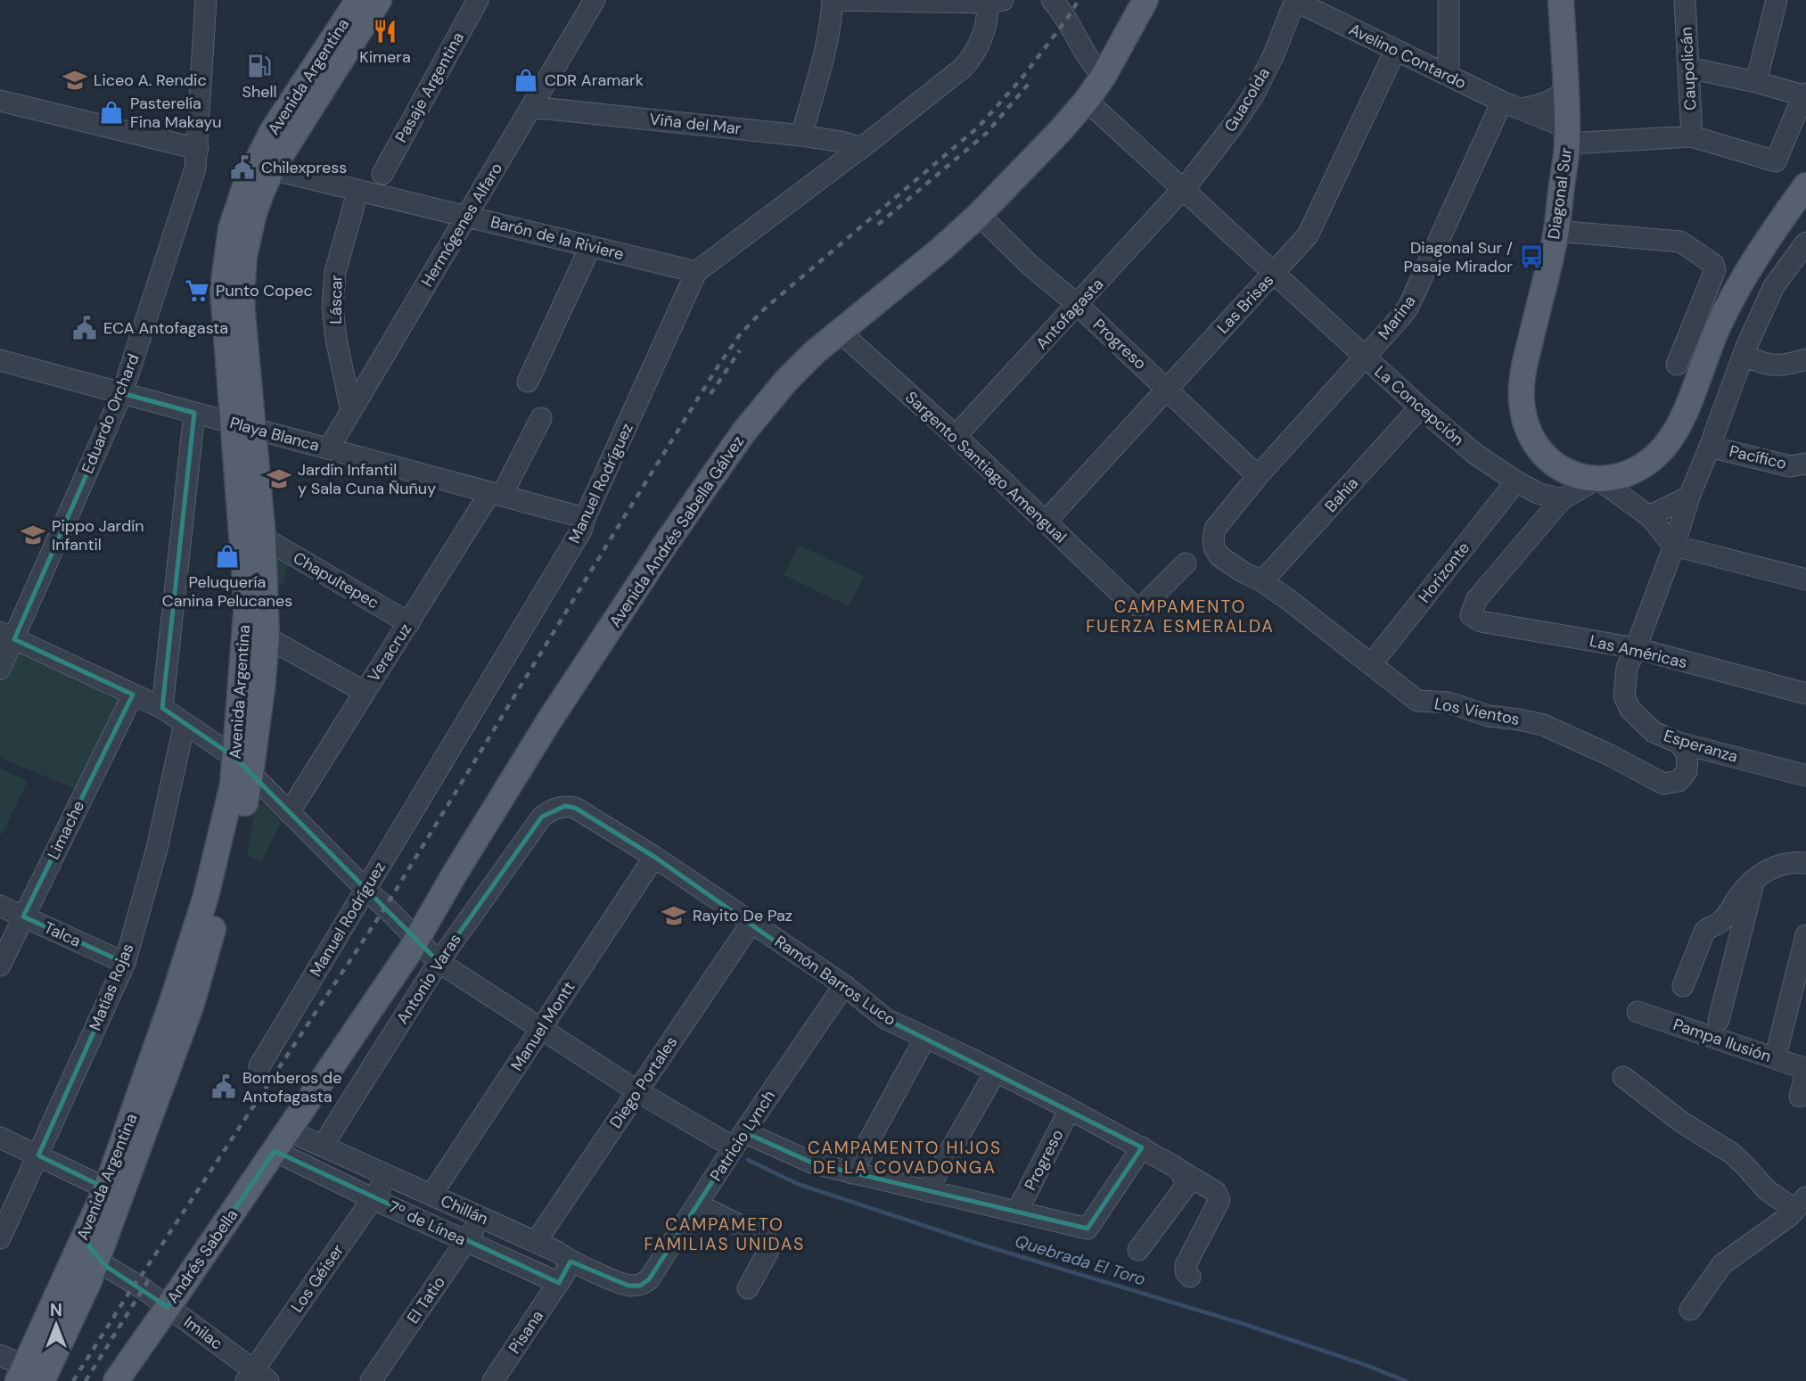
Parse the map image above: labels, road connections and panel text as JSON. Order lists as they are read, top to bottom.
{
  "streets": {
    "main road": [
      "Avenida Argentina",
      "Diagonal Sur",
      "Avenida Andrés Sabella Gálvez",
      "Andrés Sabella"
    ],
    "street": [
      "Avelino Contardo",
      "Caupolicán",
      "Pasaje Argentina",
      "Guacolda",
      "Viña del Mar",
      "Hermógenes Alfaro",
      "Barón de la Riviere",
      "Láscar",
      "Las Brisas",
      "Antofagasta",
      "Marina",
      "Progreso",
      "La Concepción",
      "Eduardo Orchard",
      "Playa Blanca",
      "Pacífico",
      "Sargento Santiago Amengual",
      "Manuel Rodríguez",
      "Bahía",
      "Horizonte",
      "Chapultepec",
      "Las Américas",
      "Veracruz",
      "Los Vientos",
      "Esperanza",
      "Limache",
      "Talca",
      "Antonio Varas",
      "Ramón Barros Luco",
      "Matías Rojas",
      "Manuel Montt",
      "Pampa Ilusión",
      "Diego Portales",
      "Patricio Lynch",
      "Chillán",
      "7º de Línea",
      "Los Géiser",
      "El Tatio",
      "Pisana",
      "Imilac"
    ]
  },
  "crossings": [
    ["Avelino Contardo", "Caupolicán"],
    ["Avelino Contardo", "Guacolda"],
    ["Avelino Contardo", "Diagonal Sur"],
    ["Avelino Contardo", "Las Brisas"],
    ["Avelino Contardo", "Marina"],
    ["Avenida Argentina", "Barón de la Riviere"],
    ["Avenida Argentina", "Playa Blanca"],
    ["Avenida Argentina", "Chapultepec"],
    ["Avenida Argentina", "Imilac"],
    ["Guacolda", "Antofagasta"],
    ["Guacolda", "La Concepción"],
    ["Viña del Mar", "Hermógenes Alfaro"],
    ["Viña del Mar", "Manuel Rodríguez"],
    ["Hermógenes Alfaro", "Barón de la Riviere"],
    ["Hermógenes Alfaro", "Láscar"],
    ["Hermógenes Alfaro", "Playa Blanca"],
    ["Barón de la Riviere", "Láscar"],
    ["Barón de la Riviere", "Manuel Rodríguez"],
    ["Las Brisas", "Progreso"],
    ["Las Brisas", "La Concepción"],
    ["Las Brisas", "Sargento Santiago Amengual"],
    ["Antofagasta", "Progreso"],
    ["Antofagasta", "La Concepción"],
    ["Antofagasta", "Sargento Santiago Amengual"],
    ["Marina", "Progreso"],
    ["Marina", "La Concepción"],
    ["Marina", "Los Vientos"],
    ["Progreso", "Avenida Andrés Sabella Gálvez"],
    ["Progreso", "Ramón Barros Luco"],
    ["La Concepción", "Bahía"],
    ["La Concepción", "Avenida Andrés Sabella Gálvez"],
    ["La Concepción", "Horizonte"],
    ["La Concepción", "Las Américas"],
    ["Eduardo Orchard", "Playa Blanca"],
    ["Playa Blanca", "Manuel Rodríguez"],
    ["Playa Blanca", "Veracruz"],
    ["Sargento Santiago Amengual", "Avenida Andrés Sabella Gálvez"],
    ["Bahía", "Los Vientos"],
    ["Avenida Andrés Sabella Gálvez", "Chillán"],
    ["Avenida Andrés Sabella Gálvez", "7º de Línea"],
    ["Avenida Andrés Sabella Gálvez", "Andrés Sabella"],
    ["Horizonte", "Los Vientos"],
    ["Chapultepec", "Veracruz"],
    ["Las Américas", "Esperanza"],
    ["Los Vientos", "Esperanza"],
    ["Limache", "Talca"],
    ["Talca", "Matías Rojas"],
    ["Antonio Varas", "Ramón Barros Luco"],
    ["Antonio Varas", "Chillán"],
    ["Ramón Barros Luco", "Manuel Montt"],
    ["Ramón Barros Luco", "Diego Portales"],
    ["Ramón Barros Luco", "Patricio Lynch"],
    ["Manuel Montt", "Chillán"],
    ["Diego Portales", "Chillán"],
    ["Patricio Lynch", "Chillán"],
    ["Chillán", "7º de Línea"],
    ["Chillán", "Andrés Sabella"],
    ["Chillán", "Los Géiser"],
    ["Chillán", "El Tatio"],
    ["7º de Línea", "Andrés Sabella"],
    ["7º de Línea", "Los Géiser"],
    ["7º de Línea", "El Tatio"],
    ["7º de Línea", "Pisana"],
    ["Andrés Sabella", "Imilac"],
    ["Los Géiser", "Imilac"]
  ],
  "districts": ["CAMPAMENTO FUERZA ESMERALDA", "CAMPAMENTO HIJOS DE LA COVADONGA", "CAMPAMETO FAMILIAS UNIDAS"],
  "water": ["Quebrada El Toro"],
  "places": {
    "restaurant": ["Kimera"],
    "fuel station": ["Shell"],
    "school or university": [
      "Liceo A. Rendic",
      "Jardín Infantil y Sala Cuna Ñuñuy",
      "Pippo Jardín Infantil",
      "Rayito De Paz"
    ],
    "shop": ["CDR Aramark", "Pasterelía Fina Makayu", "Peluquería Canina Pelucanes"],
    "public building": ["Chilexpress", "ECA Antofagasta", "Bomberos de Antofagasta"],
    "bus stop": ["Diagonal Sur / Pasaje Mirador"],
    "supermarket": ["Punto Copec"]
  },
  "north": "top"
}
